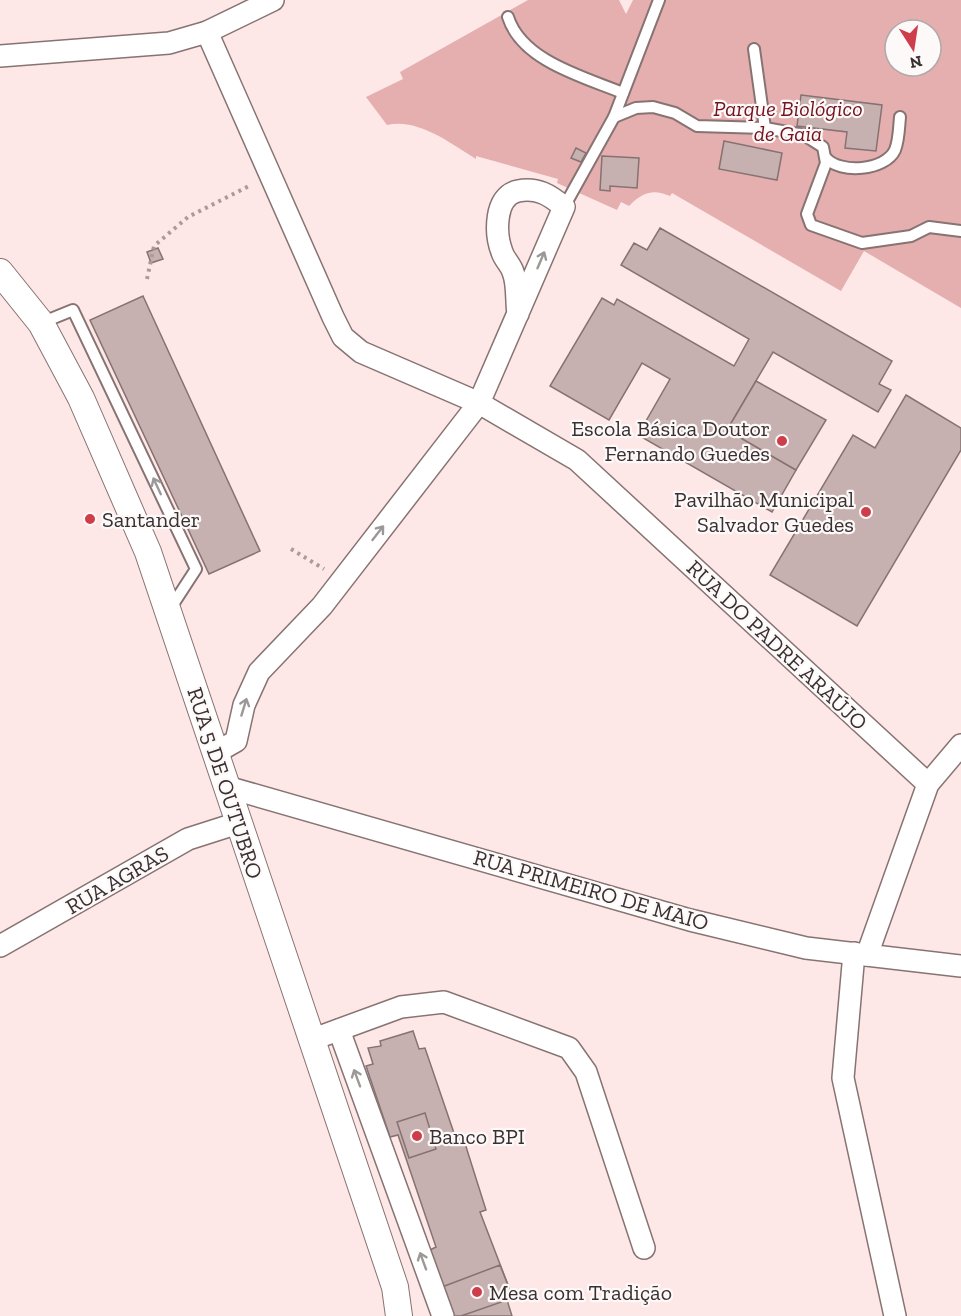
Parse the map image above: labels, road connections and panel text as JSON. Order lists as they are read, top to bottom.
{
  "streets": {
    "street": [
      "RUA DO PADRE ARAÚJO",
      "RUA 5 DE OUTUBRO",
      "RUA AGRAS",
      "RUA PRIMEIRO DE MAIO"
    ]
  },
  "crossings": [
    ["RUA 5 DE OUTUBRO", "RUA AGRAS"],
    ["RUA 5 DE OUTUBRO", "RUA PRIMEIRO DE MAIO"]
  ],
  "parks": ["Parque Biológico de Gaia"],
  "places": [
    "Escola Básica Doutor Fernando Guedes",
    "Pavilhão Municipal Salvador Guedes",
    "Santander",
    "Banco BPI",
    "Mesa com Tradição"
  ],
  "north": "bottom"
}
